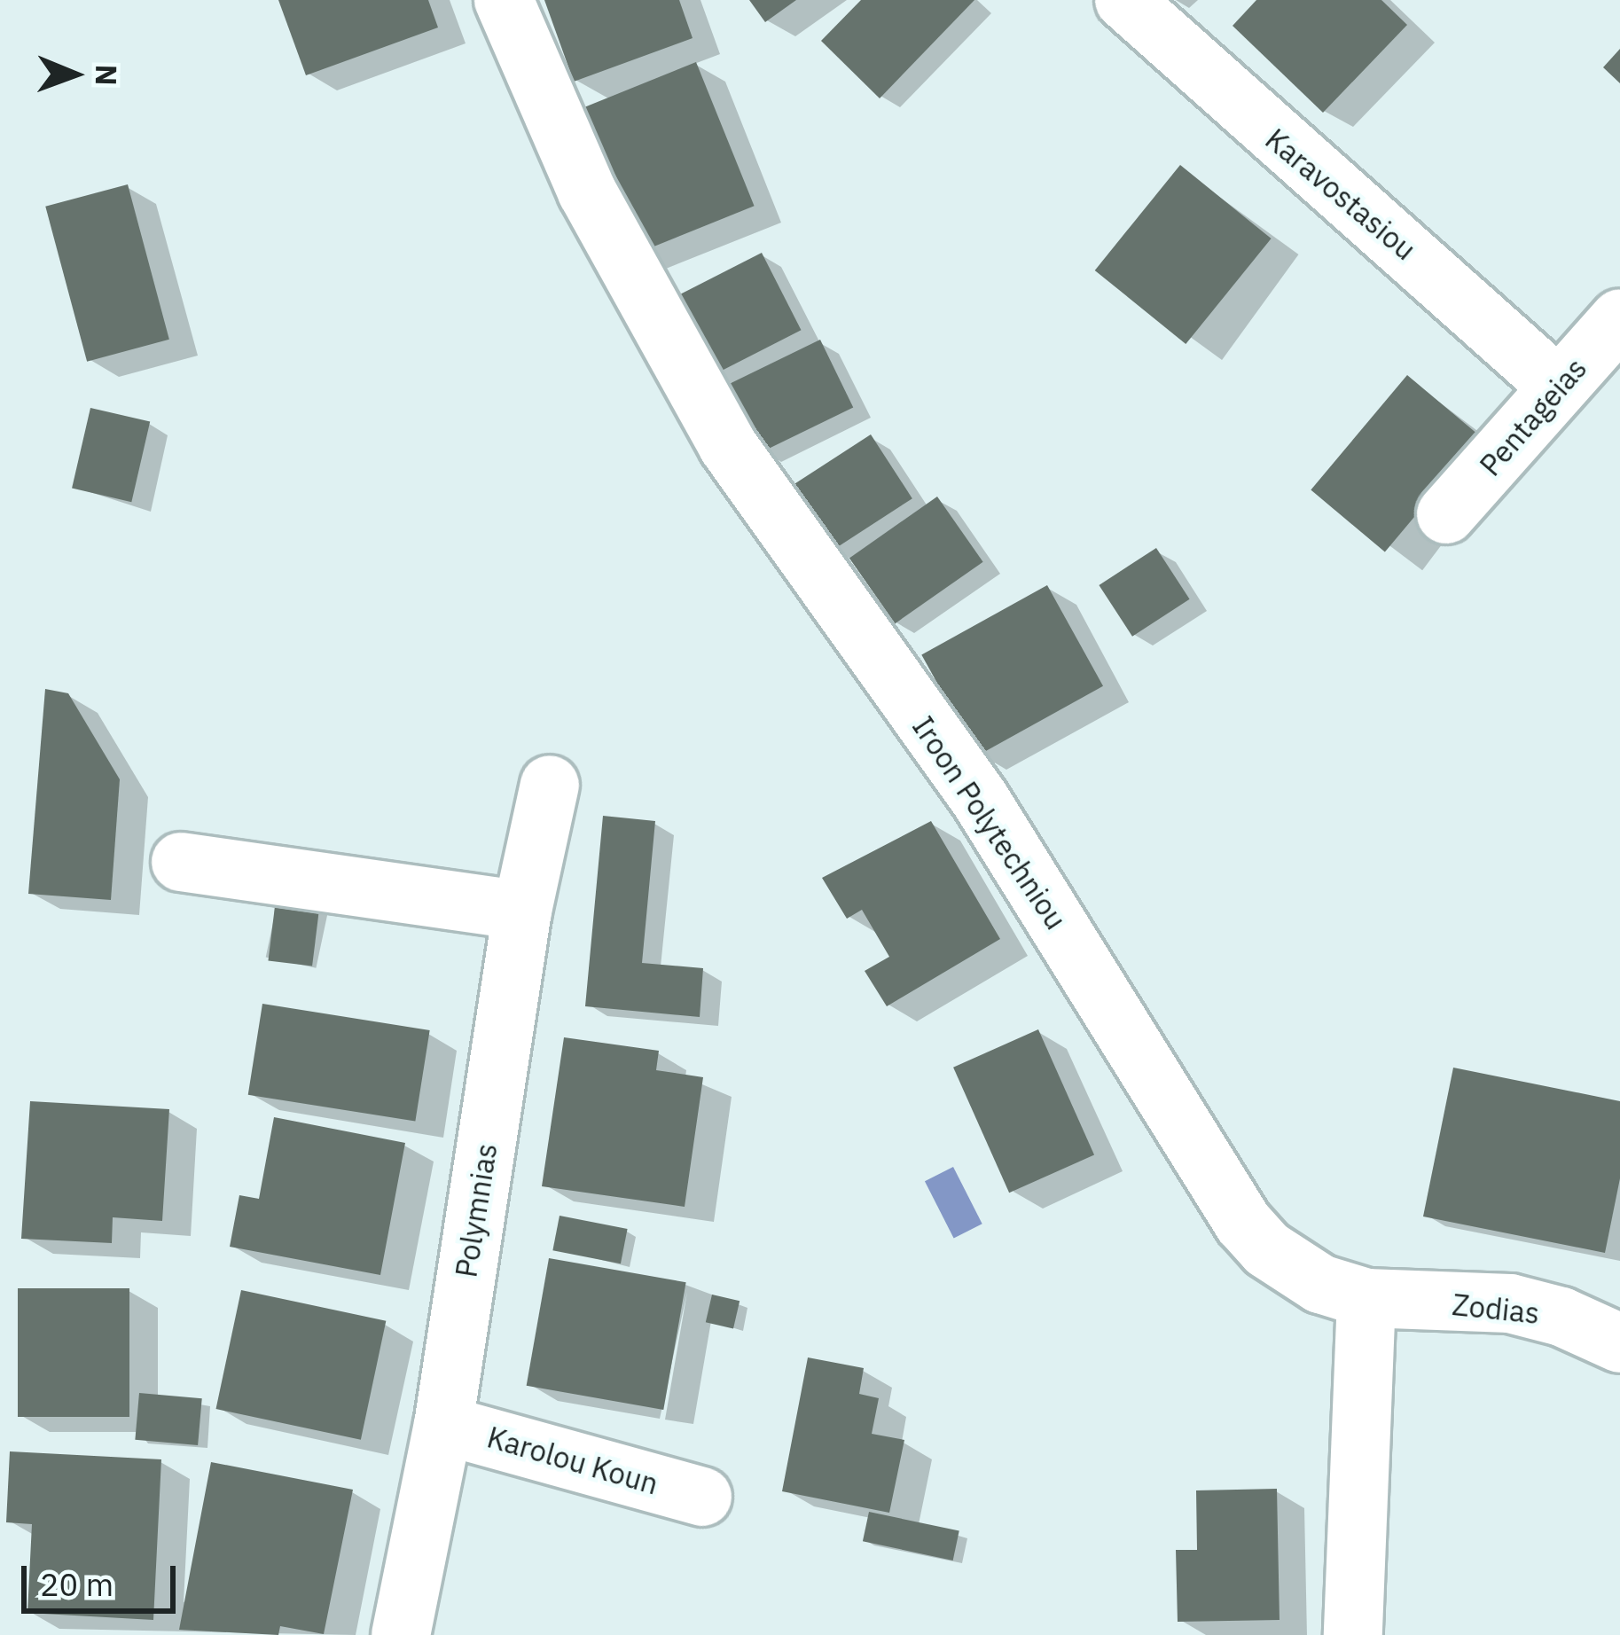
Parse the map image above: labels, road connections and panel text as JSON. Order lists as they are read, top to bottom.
{
  "streets": {
    "street": [
      "Karavostasiou",
      "Pentageias",
      "Iroon Polytechniou",
      "Polymnias",
      "Zodias",
      "Karolou Koun"
    ]
  },
  "crossings": [
    ["Karavostasiou", "Pentageias"],
    ["Iroon Polytechniou", "Zodias"],
    ["Polymnias", "Karolou Koun"]
  ],
  "scale_bar": "20 m",
  "north": "right"
}
